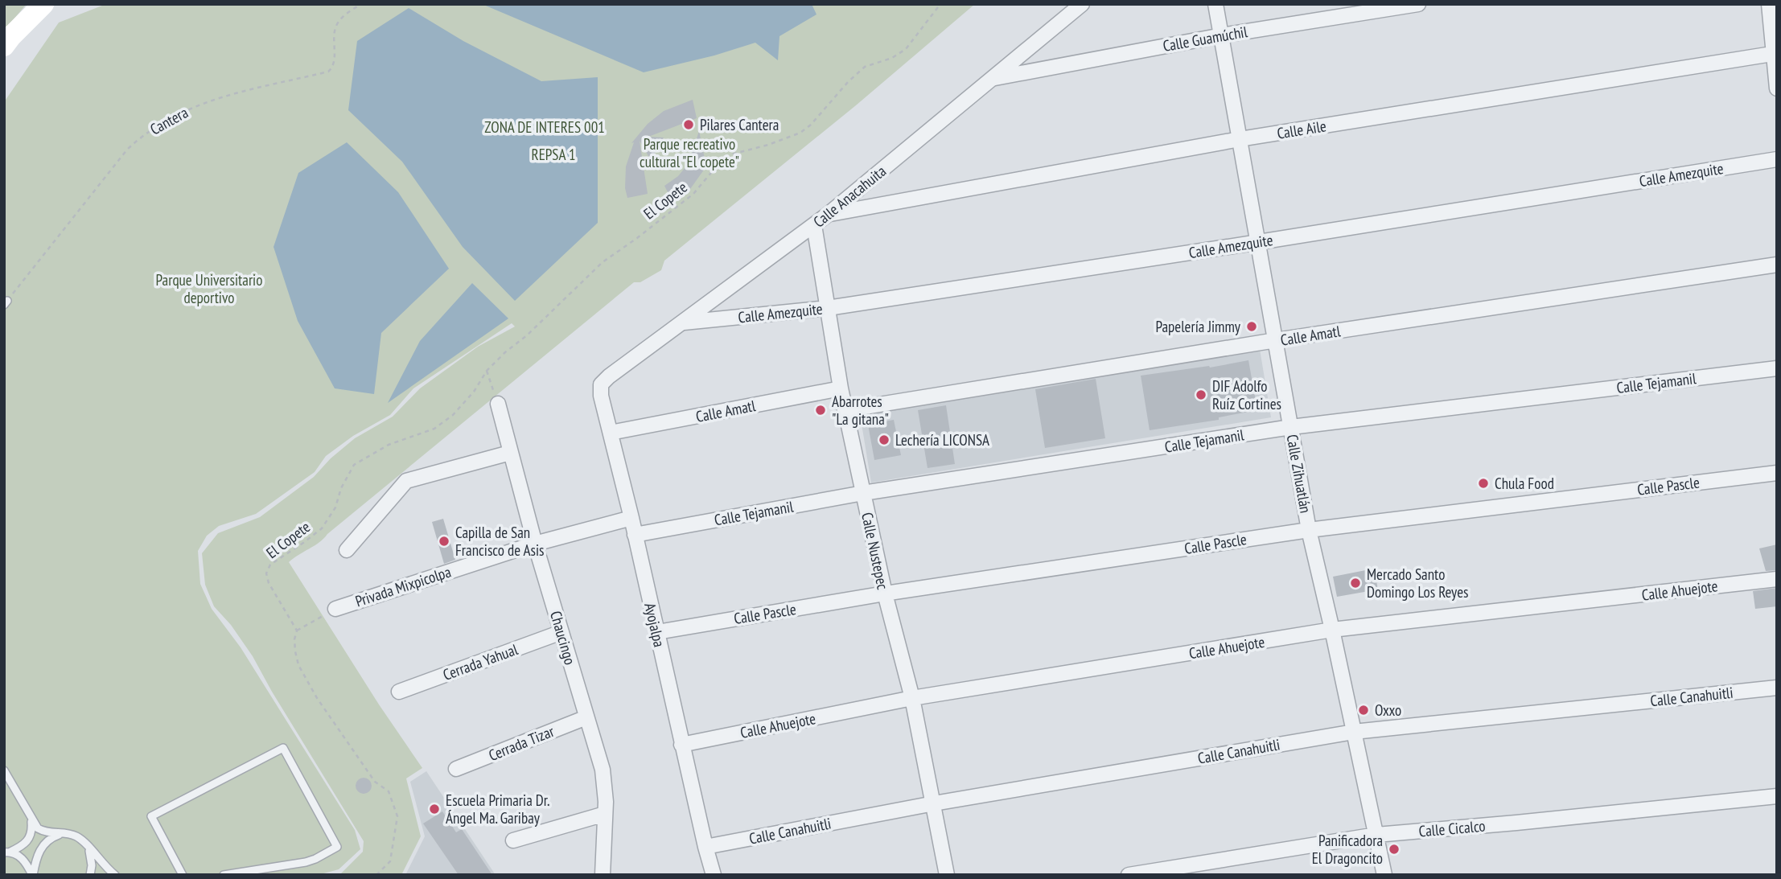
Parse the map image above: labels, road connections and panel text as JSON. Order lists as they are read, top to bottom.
{
  "streets": {
    "street": [
      "Calle Guamúchil",
      "Calle Aile",
      "Calle Amezquite",
      "Calle Anacahuita",
      "Calle Amatl",
      "Calle Tejamanil",
      "Calle Zihuatlán",
      "Calle Pascle",
      "Calle Nustepec",
      "Privada Mixpicolpa",
      "Calle Ahuejote",
      "Ayojalpa",
      "Chaucingo",
      "Cerrada Yahual",
      "Calle Canahuitli",
      "Cerrada Tizar",
      "Calle Cicalco"
    ],
    "path": ["Cantera", "El Copete"]
  },
  "crossings": [
    ["Calle Guamúchil", "Calle Anacahuita"],
    ["Calle Guamúchil", "Calle Zihuatlán"],
    ["Calle Aile", "Calle Anacahuita"],
    ["Calle Aile", "Calle Zihuatlán"],
    ["Calle Amezquite", "Calle Anacahuita"],
    ["Calle Amezquite", "Calle Zihuatlán"],
    ["Calle Amezquite", "Calle Nustepec"],
    ["Calle Anacahuita", "Calle Nustepec"],
    ["Calle Anacahuita", "Ayojalpa"],
    ["Calle Amatl", "Calle Zihuatlán"],
    ["Calle Amatl", "Calle Nustepec"],
    ["Calle Amatl", "Ayojalpa"],
    ["Calle Tejamanil", "Calle Zihuatlán"],
    ["Calle Tejamanil", "Calle Nustepec"],
    ["Calle Tejamanil", "Ayojalpa"],
    ["Calle Zihuatlán", "Calle Pascle"],
    ["Calle Zihuatlán", "Calle Ahuejote"],
    ["Calle Zihuatlán", "Calle Canahuitli"],
    ["Calle Zihuatlán", "Calle Cicalco"],
    ["Calle Pascle", "Calle Nustepec"],
    ["Calle Pascle", "Ayojalpa"],
    ["Calle Nustepec", "Calle Ahuejote"],
    ["Calle Nustepec", "Calle Canahuitli"],
    ["Privada Mixpicolpa", "Chaucingo"],
    ["Calle Ahuejote", "Ayojalpa"],
    ["Ayojalpa", "Calle Canahuitli"],
    ["Chaucingo", "Cerrada Yahual"],
    ["Chaucingo", "Cerrada Tizar"]
  ],
  "parks": [
    "ZONA DE INTERES 001",
    "Parque recreativo cultural \"El copete\"",
    "REPSA 1",
    "Parque Universitario deportivo"
  ],
  "places": [
    "Pilares Cantera",
    "Papelería Jimmy",
    "DIF Adolfo Ruíz Cortines",
    "Abarrotes \"La gitana\"",
    "Lechería LICONSA",
    "Chula Food",
    "Capilla de San Francisco de Asis",
    "Mercado Santo Domingo Los Reyes",
    "Oxxo",
    "Escuela Primaria Dr. Ángel Ma. Garibay",
    "Panificadora El Dragoncito"
  ]
}
